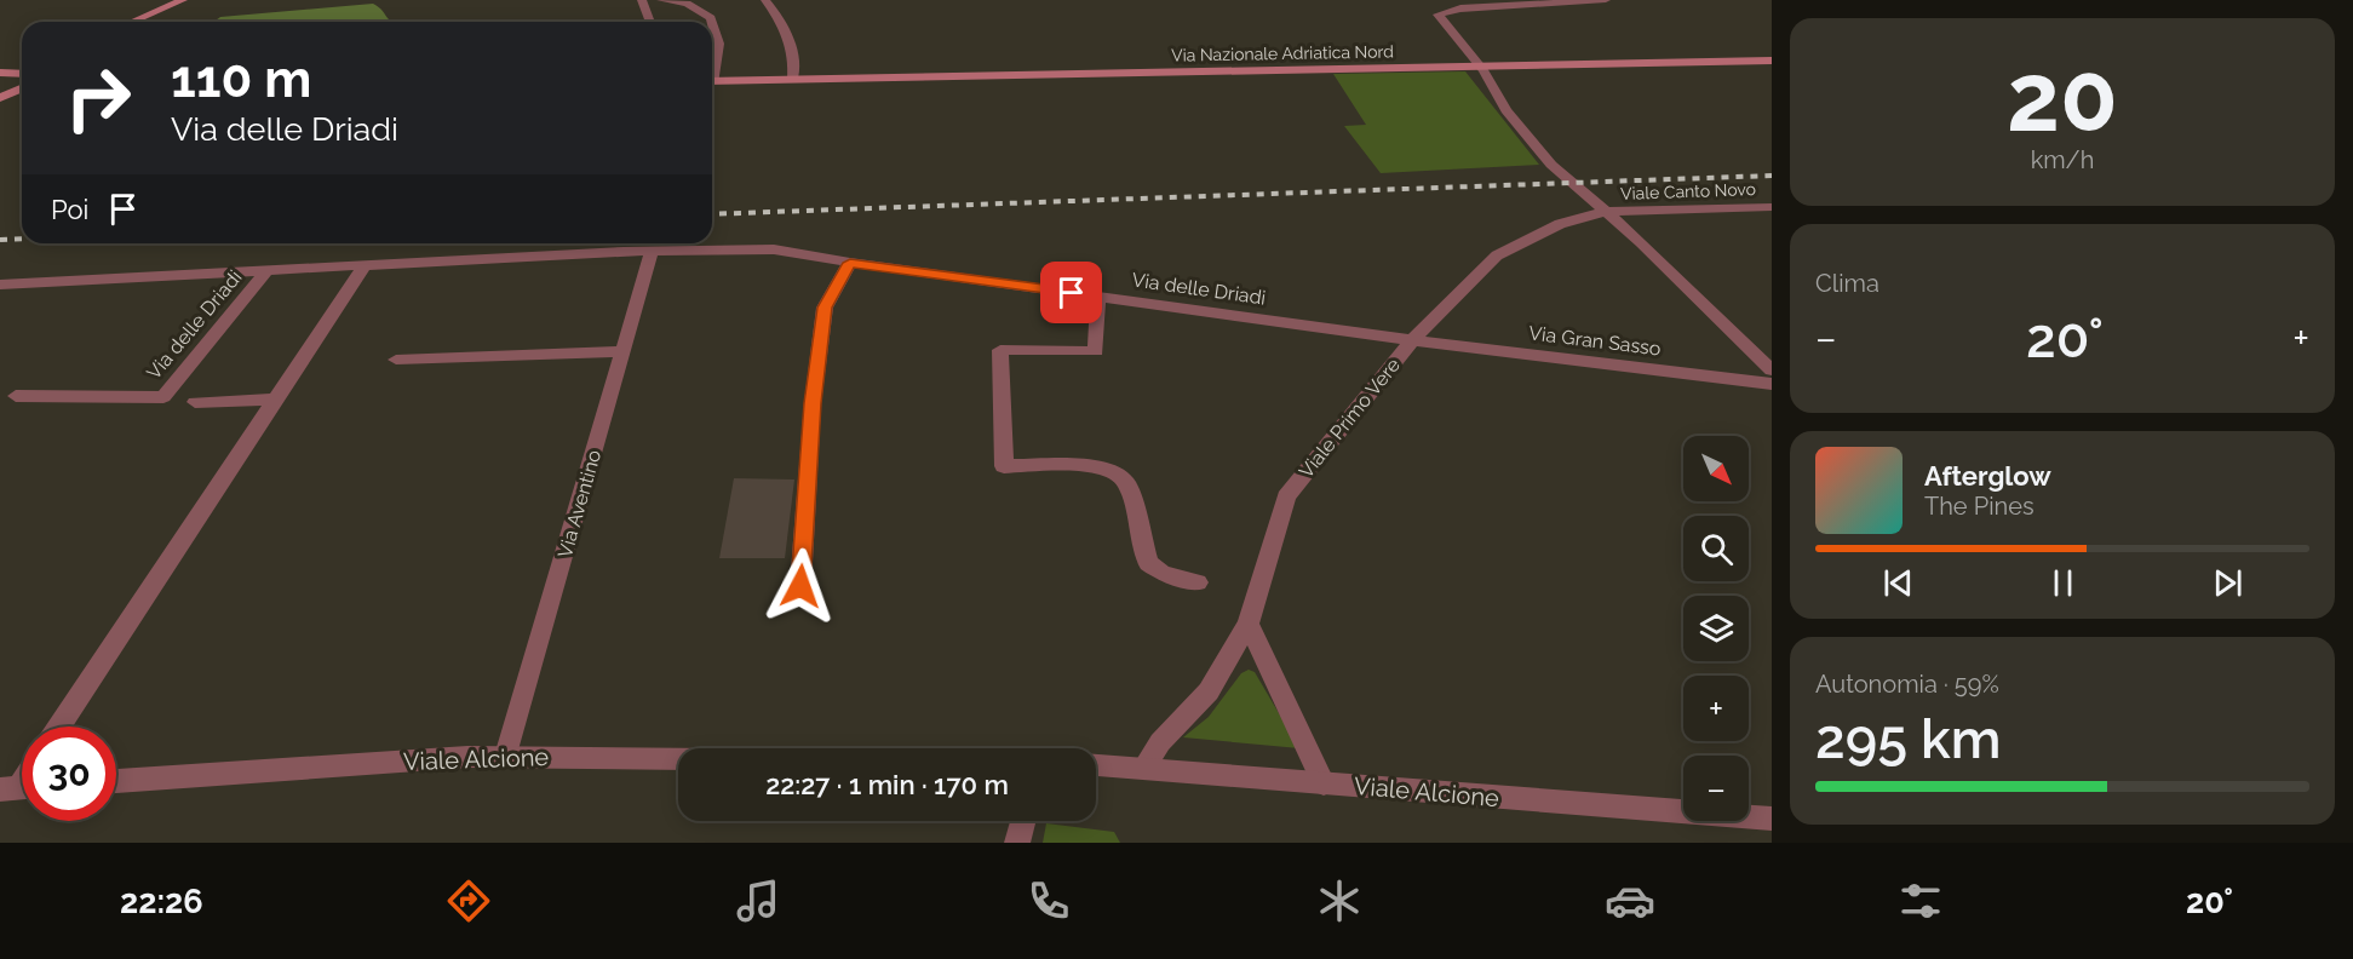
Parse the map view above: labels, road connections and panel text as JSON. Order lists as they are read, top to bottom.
{
  "streets": {
    "main road": ["Via Nazionale Adriatica Nord"],
    "street": [
      "Viale Canto Novo",
      "Via delle Driadi",
      "Via Gran Sasso",
      "Viale Primo Vere",
      "Via Aventino",
      "Viale Alcione"
    ]
  },
  "crossings": [
    ["Viale Canto Novo", "Viale Primo Vere"],
    ["Via delle Driadi", "Via Gran Sasso"],
    ["Via delle Driadi", "Viale Primo Vere"],
    ["Via delle Driadi", "Via Aventino"],
    ["Via Gran Sasso", "Viale Primo Vere"],
    ["Viale Primo Vere", "Viale Alcione"],
    ["Via Aventino", "Viale Alcione"]
  ],
  "north": "bottom right",
  "page": {
    "tile": [
      ["20", "km/h"],
      "Clima",
      ["Autonomia · 59%", "295 km"]
    ],
    "turn": ["110 m", "Via delle Driadi"],
    "then": "Poi",
    "heat": ["−", "20°", "+"],
    "map_buttons": ["+", "−"],
    "song": ["Afterglow", "The Pines"],
    "limit": "30",
    "trip": "22:27 · 1 min · 170 m",
    "tabs": ["22:26", "20°"]
  }
}
